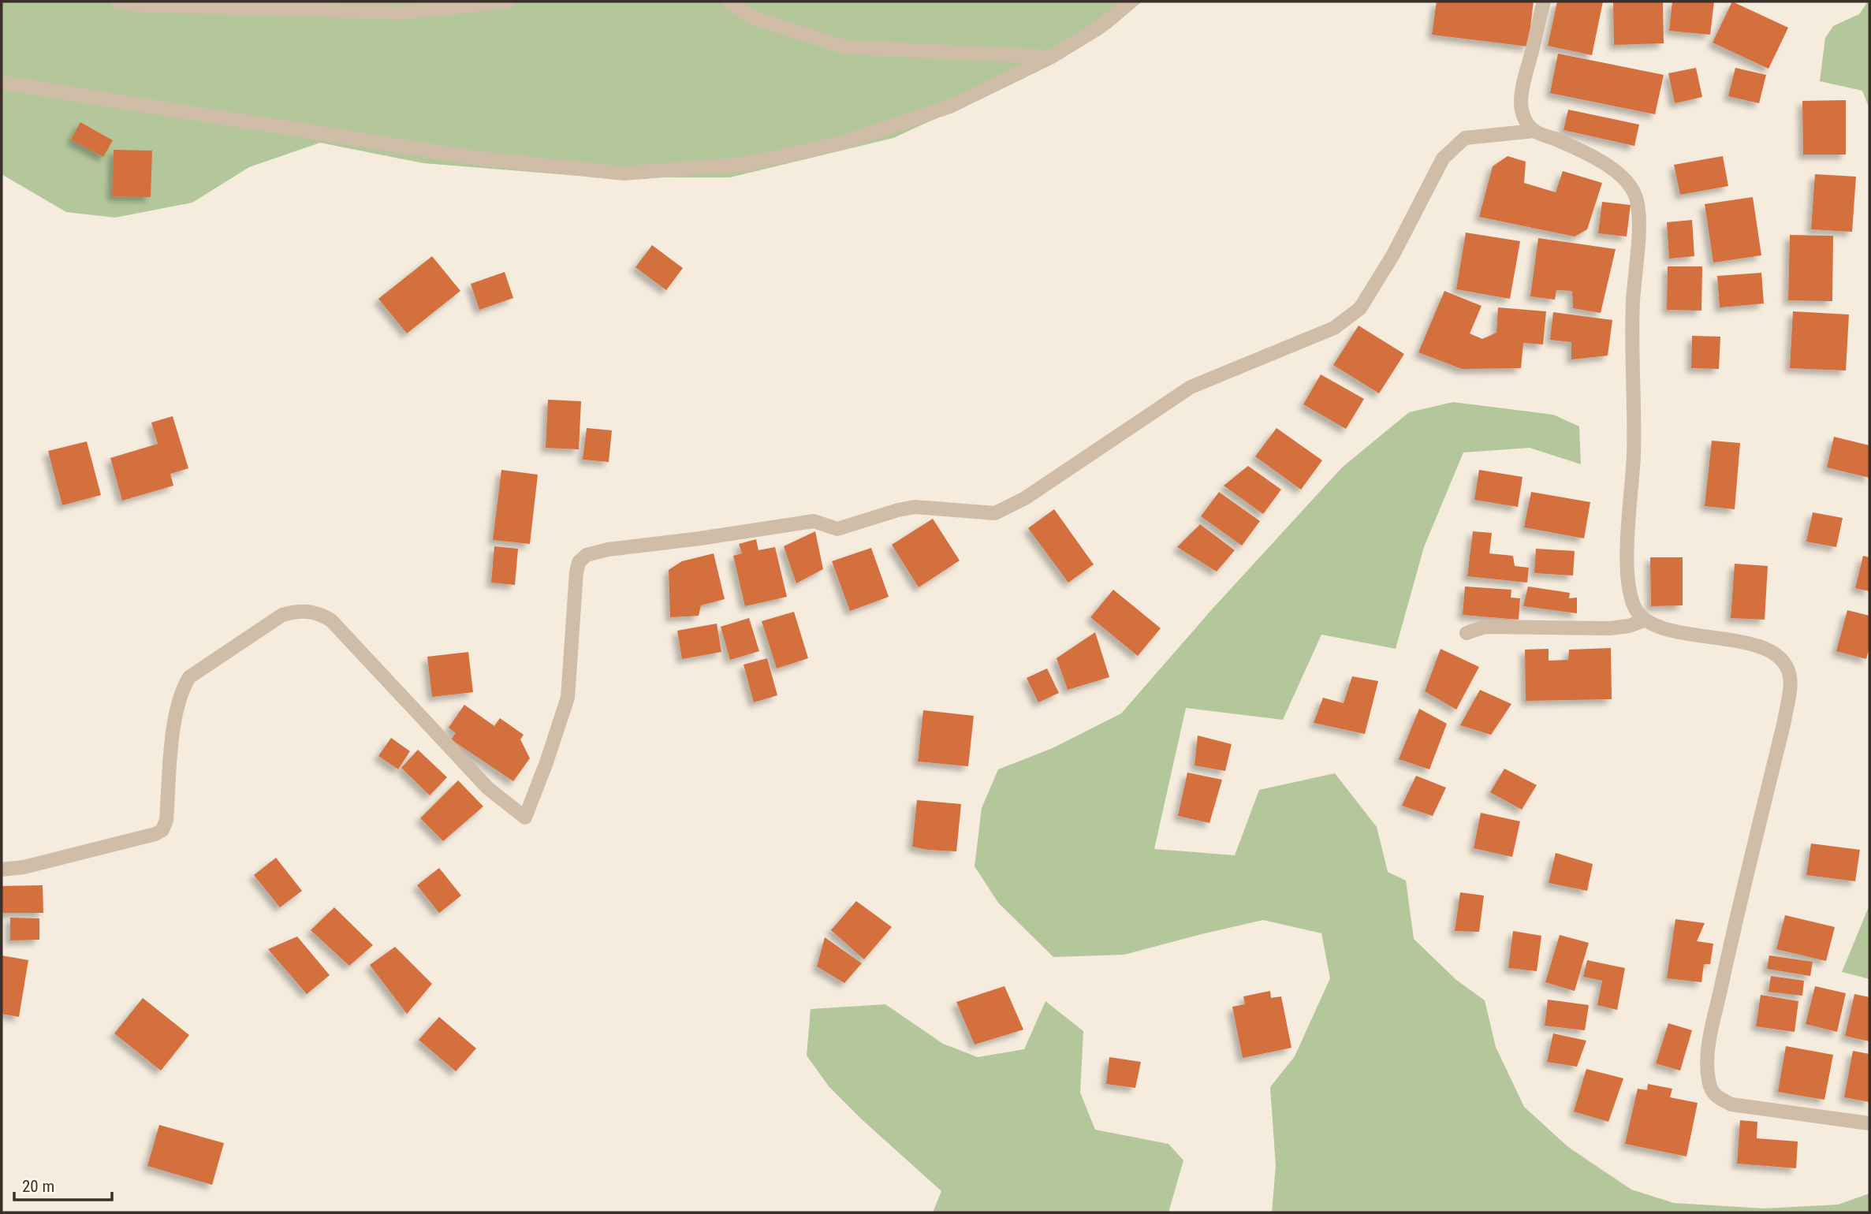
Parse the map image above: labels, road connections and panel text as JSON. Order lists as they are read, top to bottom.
{
  "scale_bar": "20 m"
}
